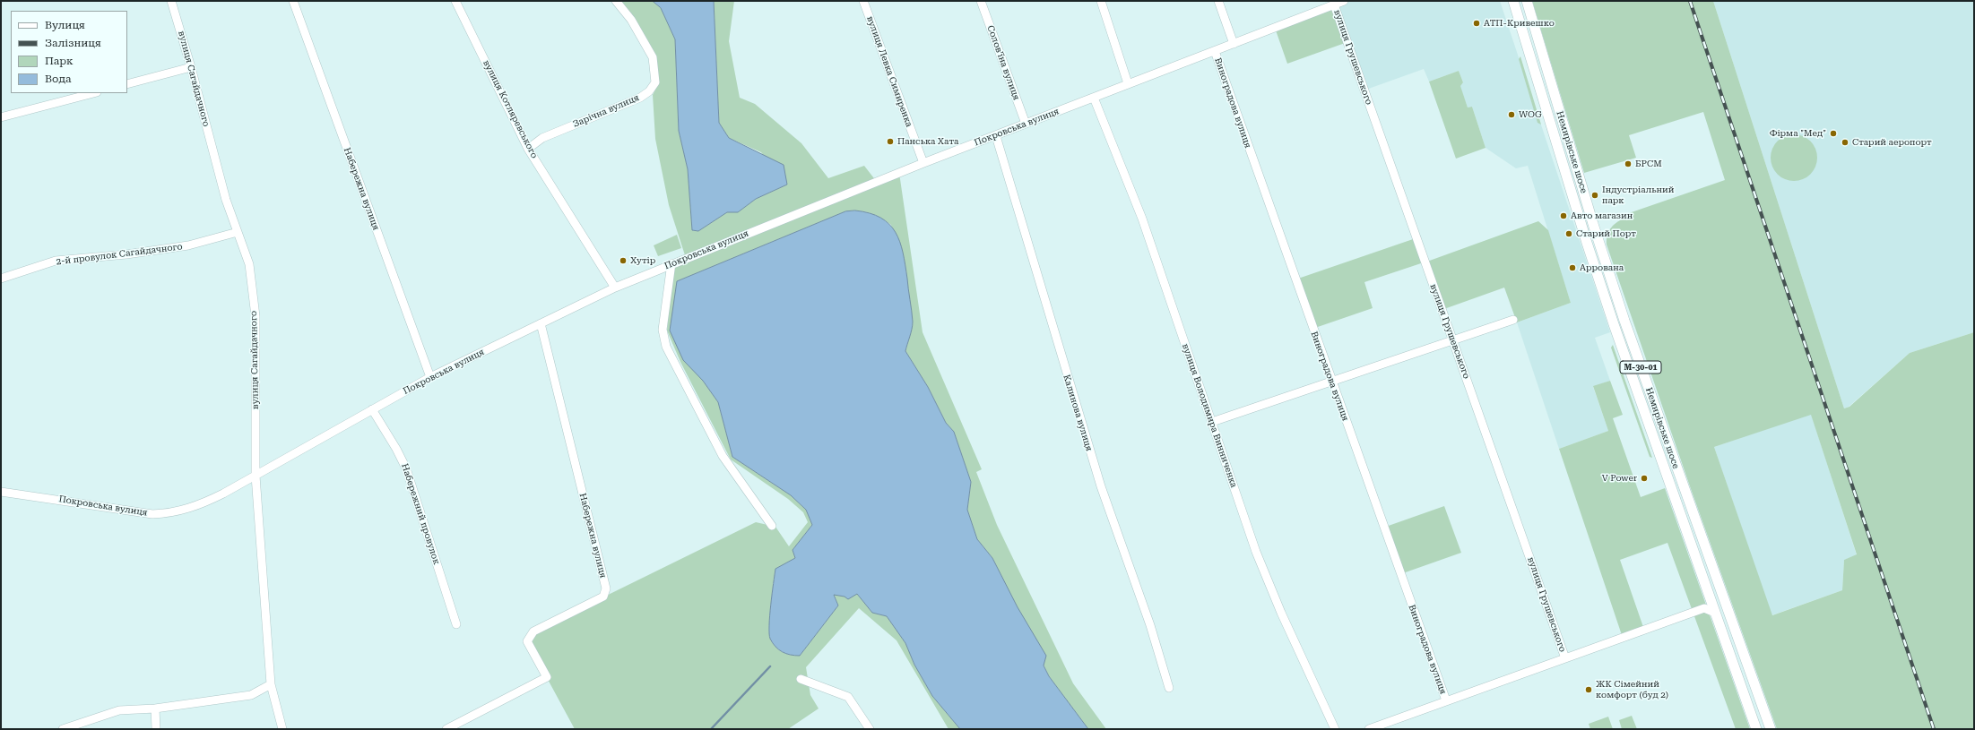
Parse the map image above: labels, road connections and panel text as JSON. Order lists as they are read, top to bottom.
{
  "streets": {
    "main road": ["Немирівське шосе", "М-30-01"],
    "street": [
      "вулиця Грушевського",
      "Соловʼїна вулиця",
      "вулиця Левка Симиренка",
      "вулиця Сагайдачного",
      "Виноградова вулиця",
      "вулиця Котляревського",
      "Зарічна вулиця",
      "Покровська вулиця",
      "Набережна вулиця",
      "2-й провулок Сагайдачного",
      "Калинова вулиця",
      "вулиця Володимира Винниченка",
      "Набережний провулок"
    ]
  },
  "crossings": [
    ["вулиця Грушевського", "Покровська вулиця"],
    ["Соловʼїна вулиця", "Покровська вулиця"],
    ["вулиця Левка Симиренка", "Покровська вулиця"],
    ["вулиця Сагайдачного", "Покровська вулиця"],
    ["вулиця Сагайдачного", "2-й провулок Сагайдачного"],
    ["Виноградова вулиця", "Покровська вулиця"],
    ["вулиця Котляревського", "Зарічна вулиця"],
    ["вулиця Котляревського", "Покровська вулиця"],
    ["Покровська вулиця", "Набережна вулиця"],
    ["Покровська вулиця", "Калинова вулиця"],
    ["Покровська вулиця", "вулиця Володимира Винниченка"],
    ["Покровська вулиця", "Набережний провулок"]
  ],
  "places": [
    "АТП-Кривешко",
    "WOG",
    "Фірма \"Мед\"",
    "Панська Хата",
    "Старий аеропорт",
    "БРСМ",
    "Індустріальний парк",
    "Авто магазин",
    "Старий Порт",
    "Хутір",
    "Аррована",
    "V Power",
    "ЖК Сімейний комфорт (буд 2)"
  ],
  "legend": [
    "Вулиця",
    "Залізниця",
    "Парк",
    "Вода"
  ]
}
